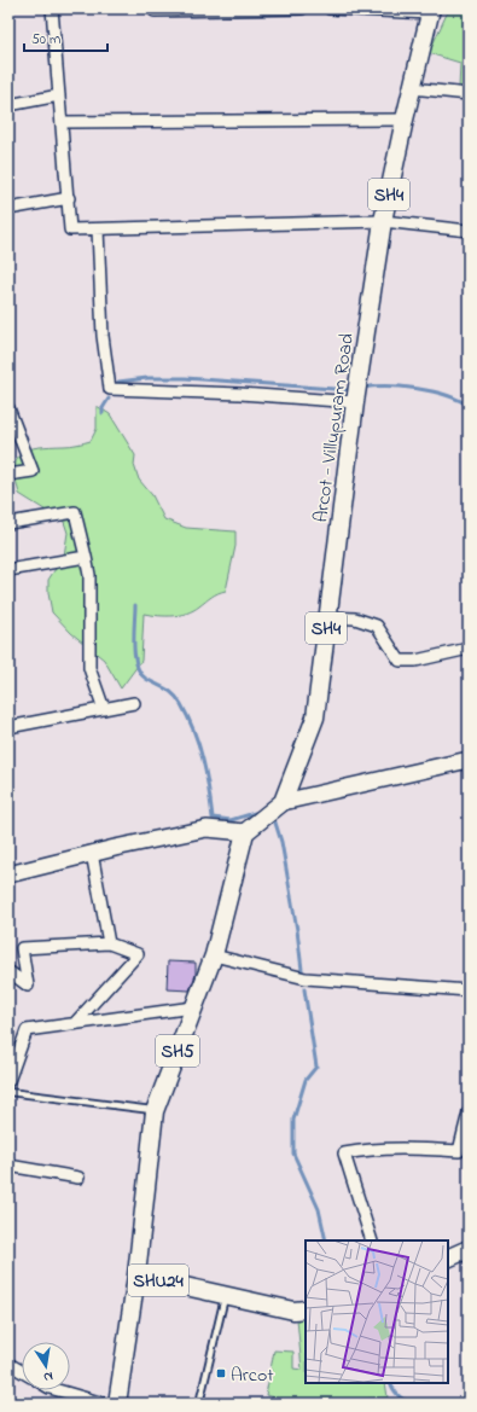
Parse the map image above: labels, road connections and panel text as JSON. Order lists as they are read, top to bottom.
{
  "streets": {
    "main road": [
      "SH4",
      "Arcot - Villupuram Road",
      "SH5",
      "SHU24"
    ]
  },
  "crossings": [
    ["SH5", "SHU24"]
  ],
  "places": {
    "transit": ["Arcot"]
  },
  "scale_bar": "50 m",
  "north": "bottom"
}
